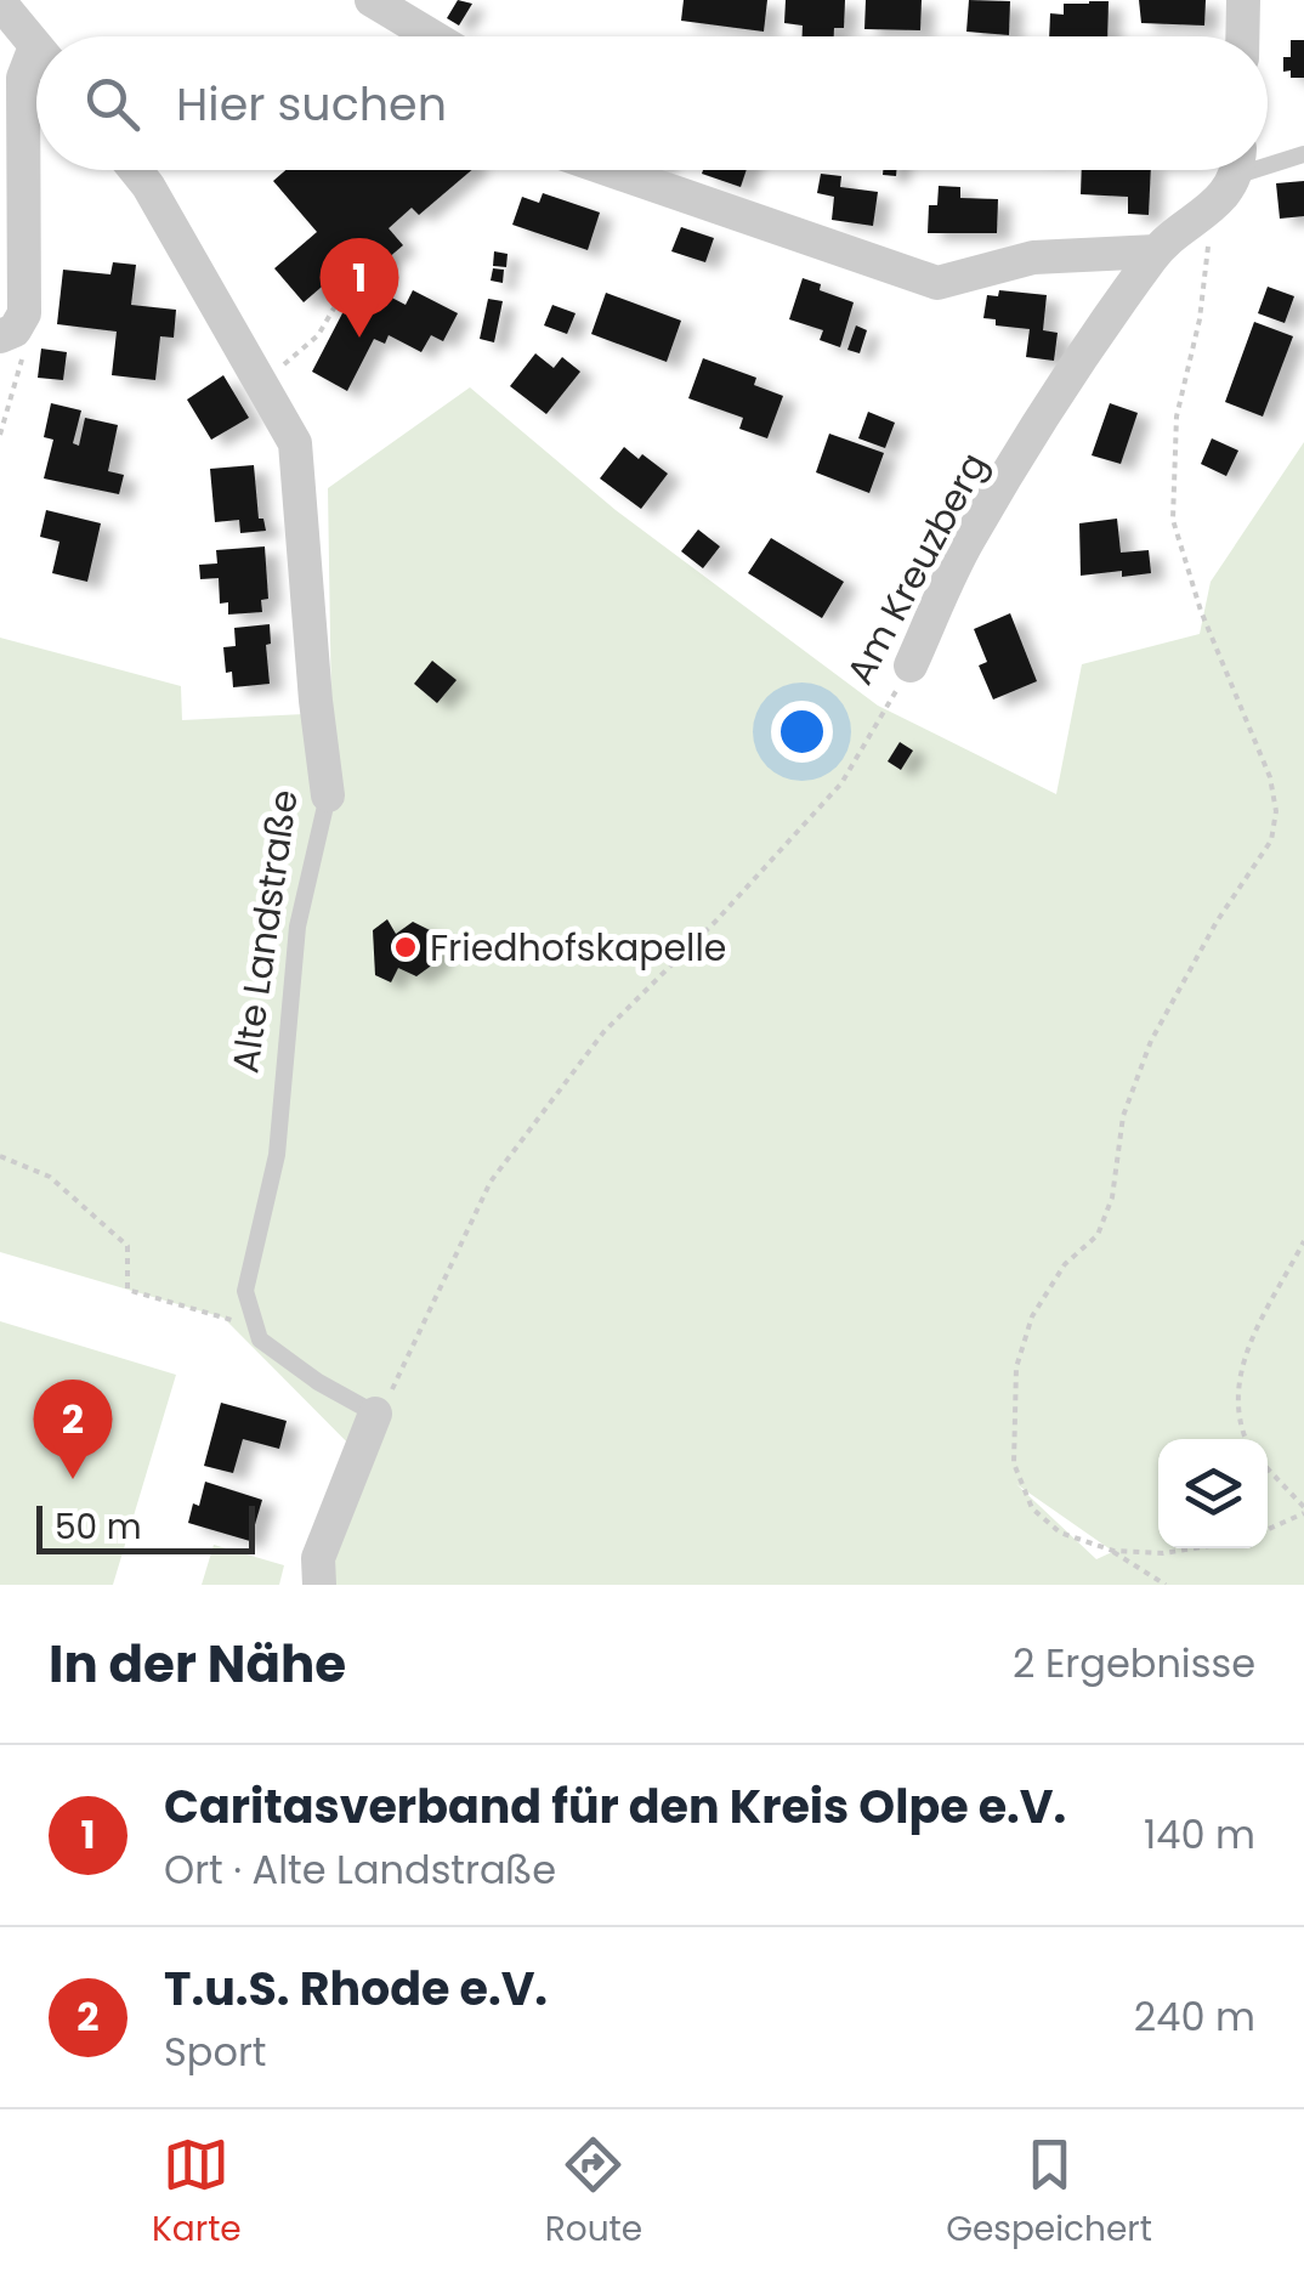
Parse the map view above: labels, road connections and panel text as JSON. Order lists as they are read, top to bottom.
{
  "streets": {
    "street": ["Am Kreuzberg", "Alte Landstraße"]
  },
  "places": ["Friedhofskapelle"],
  "scale_bar": "50 m",
  "page": {
    "search": "Hier suchen",
    "pins": ["1", "2"],
    "scale": "50 m",
    "heading": ["In der Nähe", "2 Ergebnisse"],
    "list": [
      {
        "mark": "1",
        "name": "Caritasverband für den Kreis Olpe e.V.",
        "note": "Ort · Alte Landstraße",
        "value": "140 m"
      },
      {
        "mark": "2",
        "name": "T.u.S. Rhode e.V.",
        "note": "Sport",
        "value": "240 m"
      }
    ],
    "nav": ["Karte", "Route", "Gespeichert"]
  }
}
